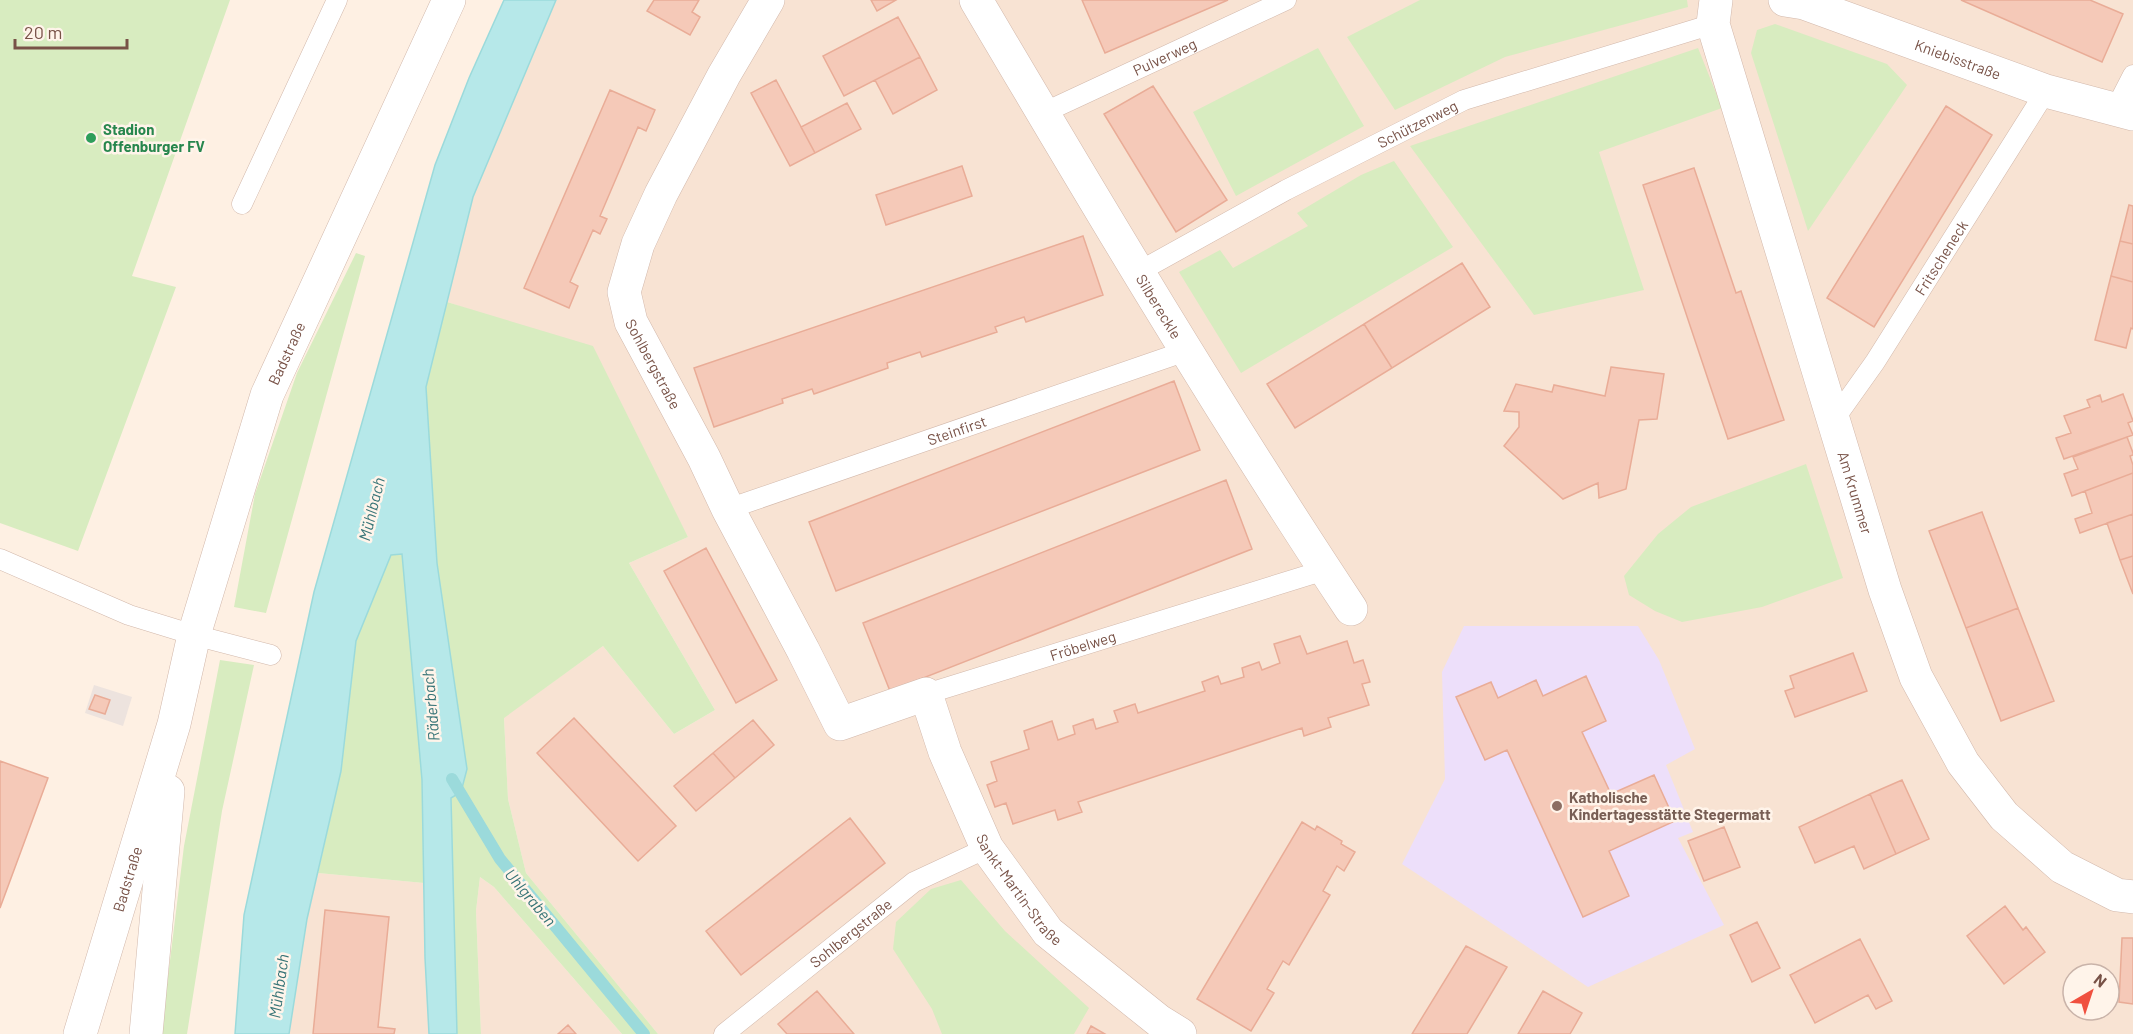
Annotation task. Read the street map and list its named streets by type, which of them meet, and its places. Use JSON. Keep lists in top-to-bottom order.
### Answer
{
  "streets": {
    "street": [
      "Kniebisstraße",
      "Silbereckle",
      "Badstraße",
      "Sohlbergstraße",
      "Am Krummer",
      "Fröbelweg",
      "Sankt-Martin-Straße"
    ],
    "lane": [
      "Pulverweg",
      "Schützenweg",
      "Fritscheneck",
      "Steinfirst"
    ]
  },
  "crossings": [
    ["Pulverweg", "Silbereckle"],
    ["Kniebisstraße", "Fritscheneck"],
    ["Schützenweg", "Silbereckle"],
    ["Schützenweg", "Am Krummer"],
    ["Fritscheneck", "Am Krummer"],
    ["Silbereckle", "Steinfirst"],
    ["Silbereckle", "Fröbelweg"],
    ["Sohlbergstraße", "Steinfirst"],
    ["Sohlbergstraße", "Fröbelweg"],
    ["Sohlbergstraße", "Sankt-Martin-Straße"],
    ["Fröbelweg", "Sankt-Martin-Straße"]
  ],
  "water": ["Mühlbach", "Räderbach", "Uhlgraben"],
  "places": ["Stadion Offenburger FV", "Katholische Kindertagesstätte Stegermatt"],
  "scale_bar": "20 m",
  "north": "top right"
}
